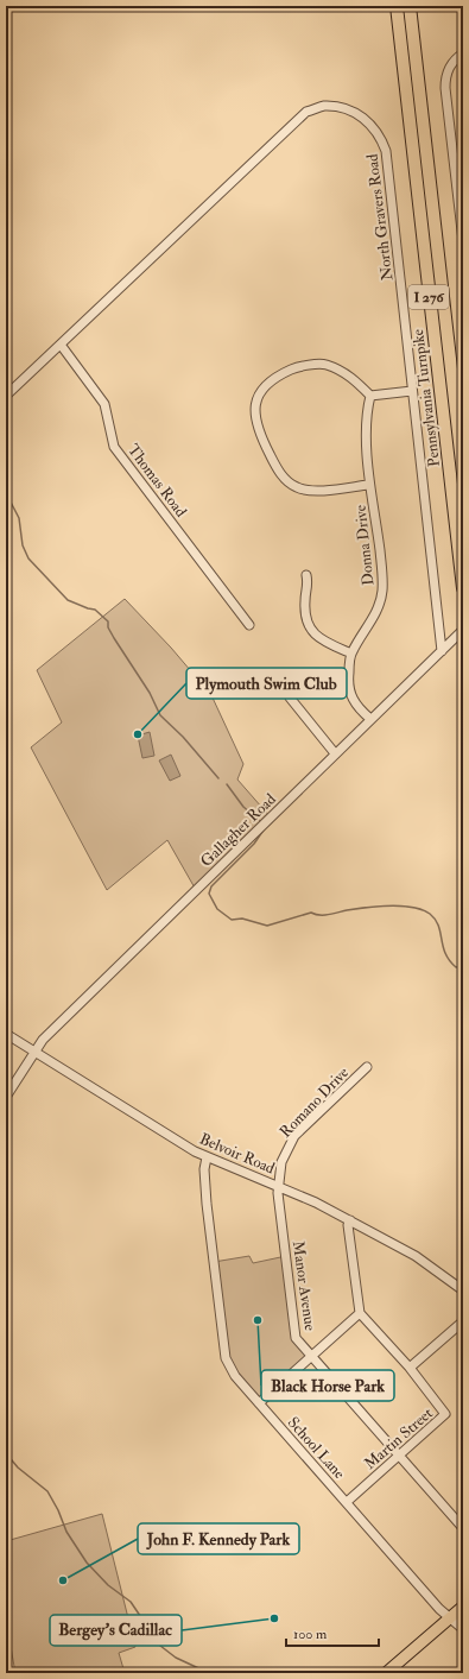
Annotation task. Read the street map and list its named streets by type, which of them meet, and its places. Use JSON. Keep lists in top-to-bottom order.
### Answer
{
  "streets": {
    "highway": ["I 276", "Pennsylvania Turnpike"],
    "street": [
      "North Gravers Road",
      "Thomas Road",
      "Donna Drive",
      "Gallagher Road",
      "Romano Drive",
      "Belvoir Road",
      "Manor Avenue",
      "Martin Street",
      "School Lane"
    ]
  },
  "crossings": [
    ["North Gravers Road", "Thomas Road"],
    ["North Gravers Road", "Gallagher Road"],
    ["Donna Drive", "Gallagher Road"],
    ["Gallagher Road", "Belvoir Road"],
    ["Romano Drive", "Belvoir Road"],
    ["Romano Drive", "Manor Avenue"],
    ["Belvoir Road", "Manor Avenue"],
    ["Belvoir Road", "School Lane"],
    ["Manor Avenue", "Martin Street"],
    ["Martin Street", "School Lane"]
  ],
  "places": [
    "Plymouth Swim Club",
    "Black Horse Park",
    "John F. Kennedy Park",
    "Bergey's Cadillac"
  ],
  "scale_bar": "100 m"
}
